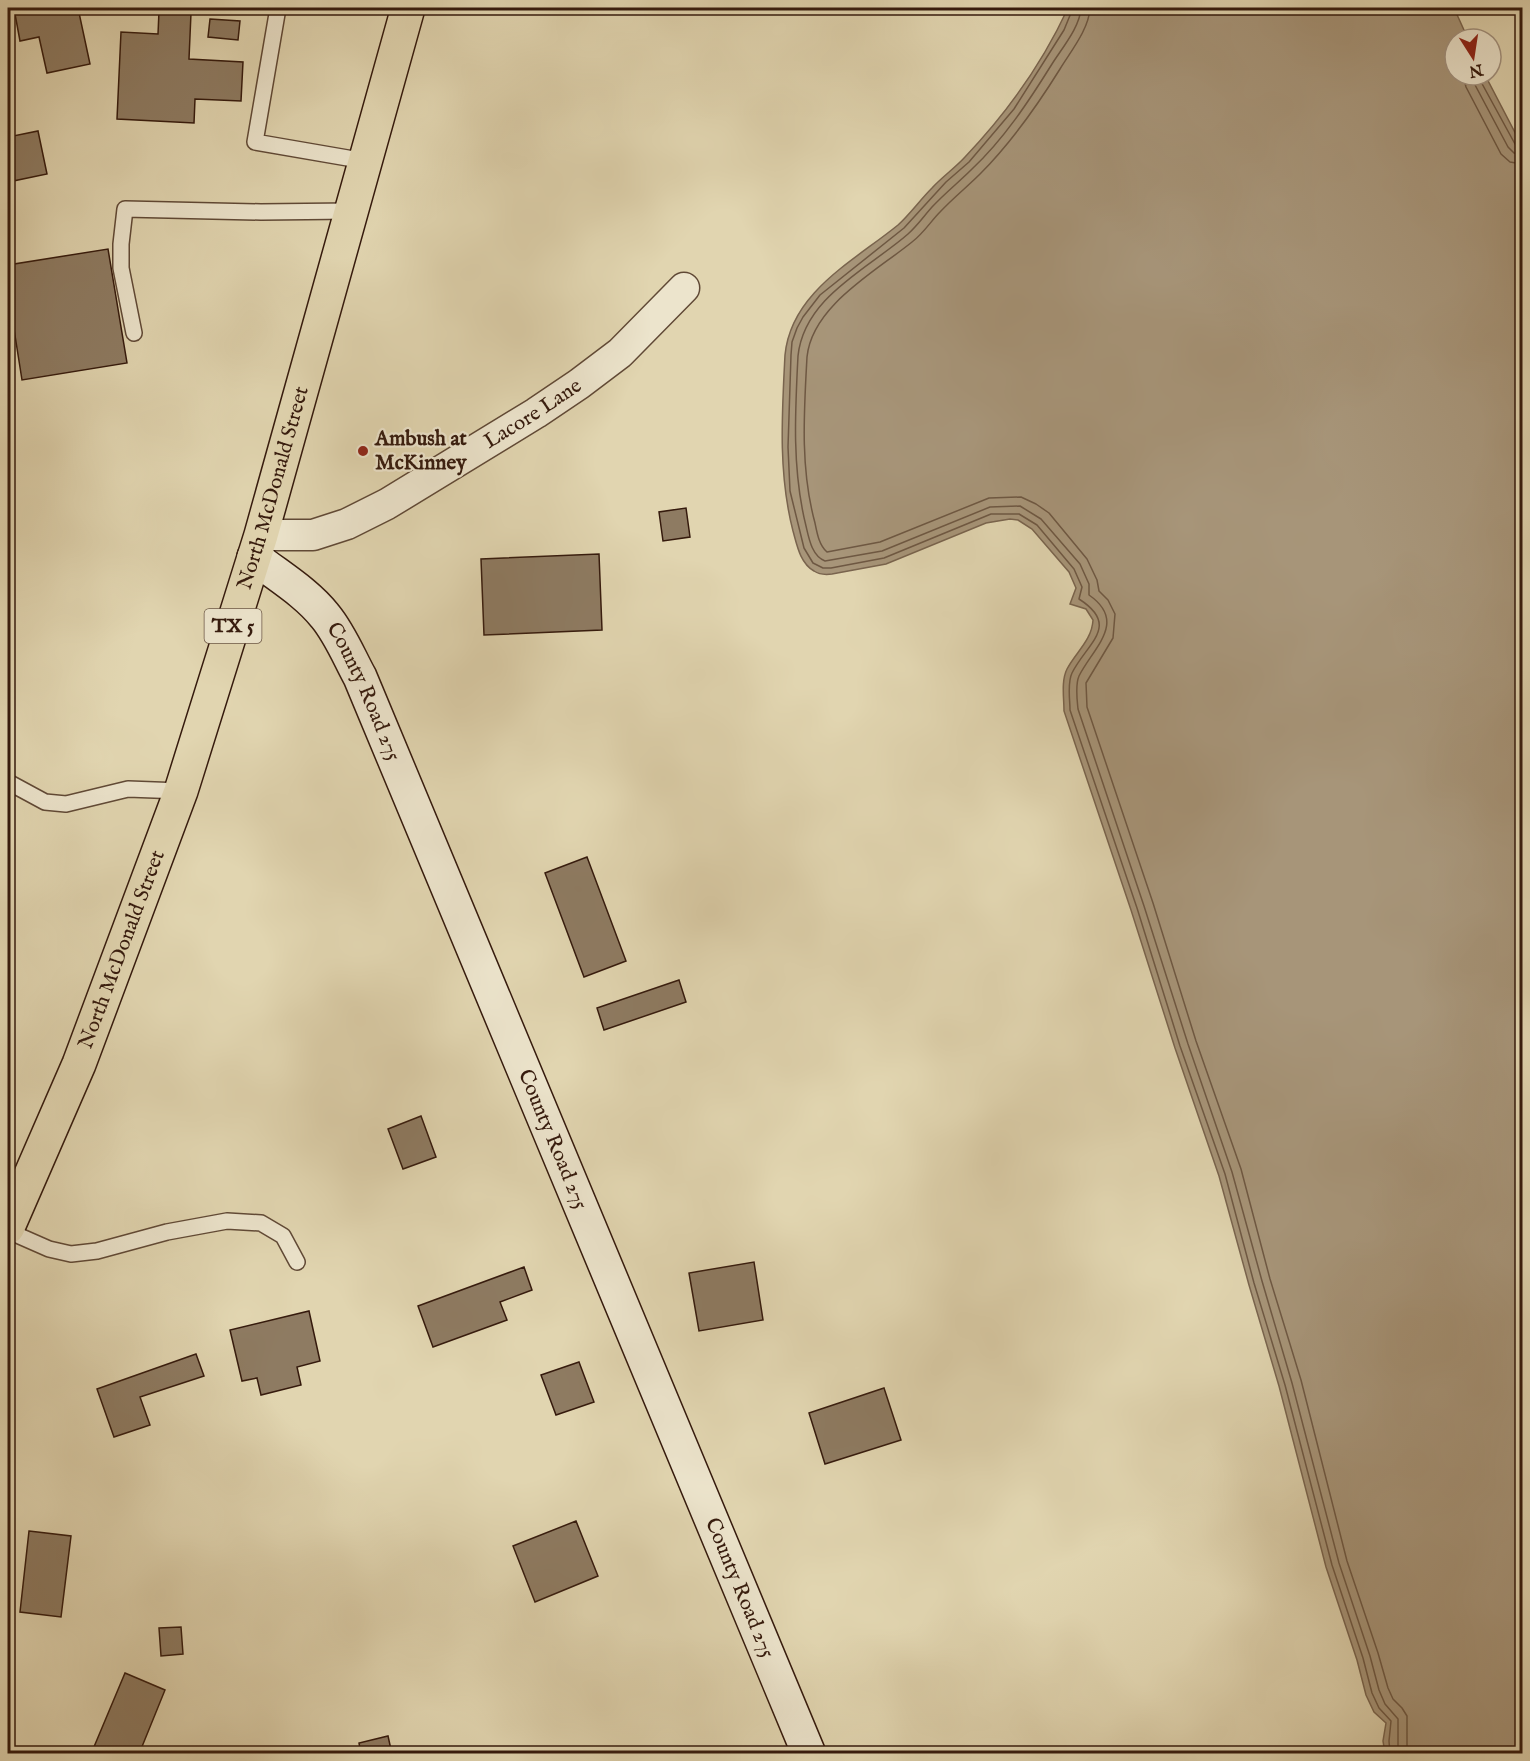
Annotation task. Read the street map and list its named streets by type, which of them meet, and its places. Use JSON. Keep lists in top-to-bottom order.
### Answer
{
  "streets": {
    "main road": ["North McDonald Street", "TX 5"],
    "street": ["Lacore Lane", "County Road 275"]
  },
  "crossings": [
    ["Lacore Lane", "North McDonald Street"],
    ["Lacore Lane", "County Road 275"],
    ["North McDonald Street", "County Road 275"]
  ],
  "places": ["Ambush at McKinney"],
  "north": "bottom"
}
